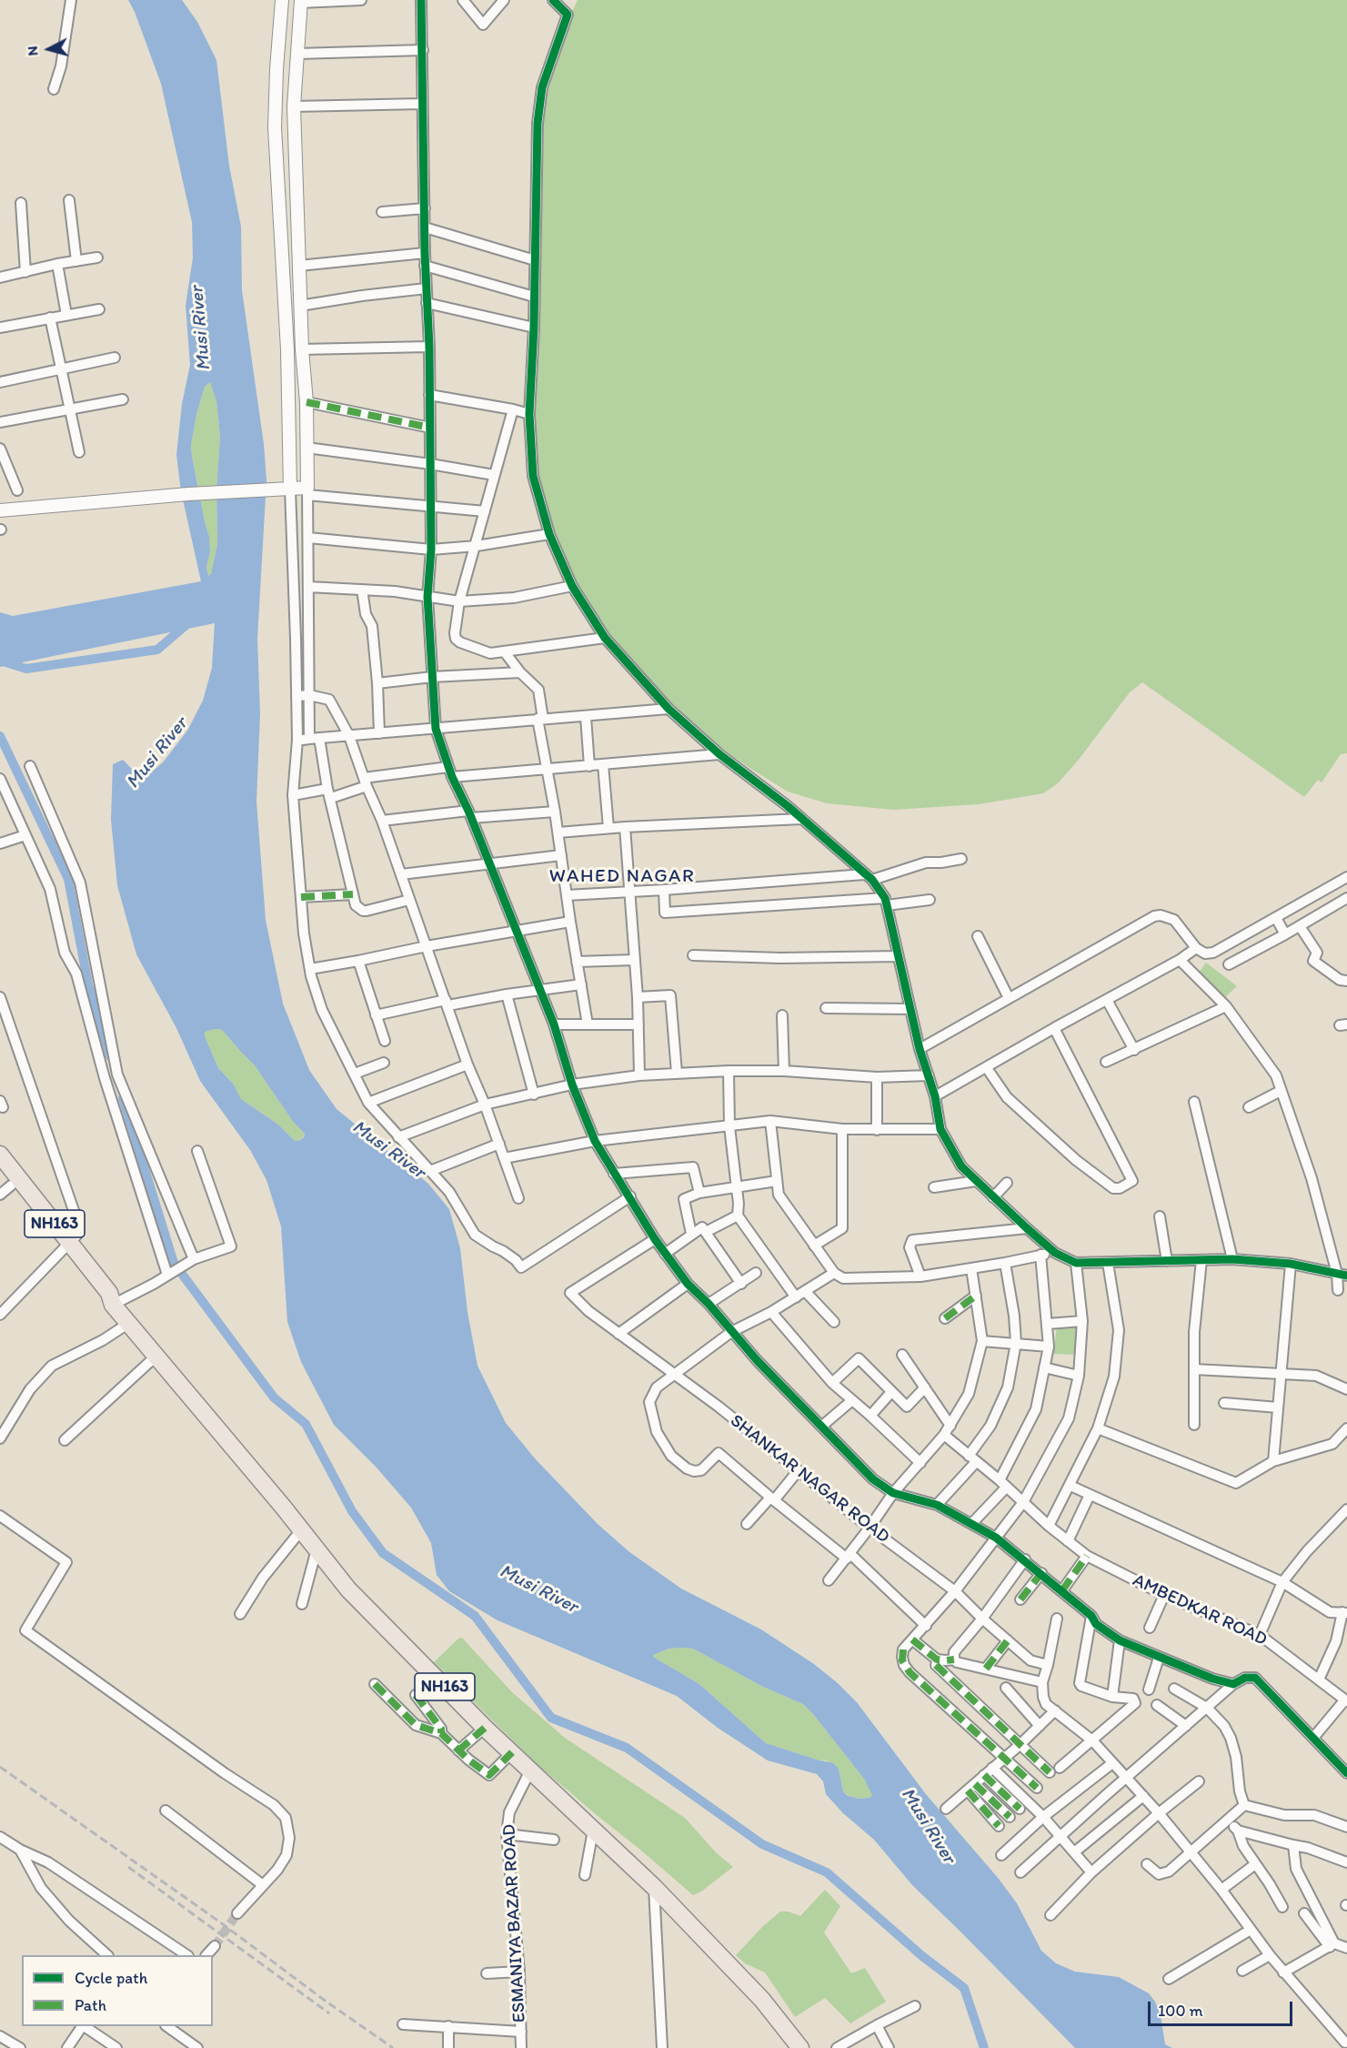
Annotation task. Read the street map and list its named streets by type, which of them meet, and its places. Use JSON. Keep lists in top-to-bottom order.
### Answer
{
  "streets": {
    "highway": ["NH163"],
    "street": ["SHANKAR NAGAR ROAD", "AMBEDKAR ROAD", "ESMANIYA BAZAR ROAD"]
  },
  "crossings": [
    ["NH163", "ESMANIYA BAZAR ROAD"]
  ],
  "districts": ["WAHED NAGAR"],
  "water": ["Musi River"],
  "legend": ["Cycle path", "Path"],
  "scale_bar": "100 m",
  "north": "left"
}
